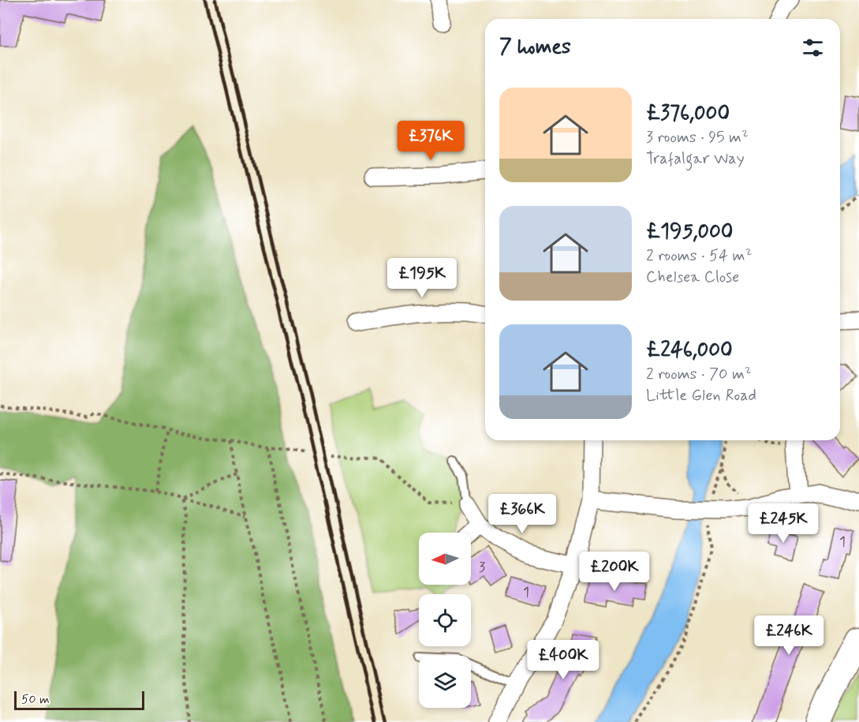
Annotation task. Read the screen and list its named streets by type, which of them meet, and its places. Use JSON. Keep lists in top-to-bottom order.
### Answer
{
  "house_numbers": ["1", "3", "1"],
  "scale_bar": "50 m",
  "north": "left",
  "page": {
    "heading": "7 homes",
    "list": [
      {
        "name": "£376,000",
        "note": "3 rooms · 95 m² · Trafalgar Way"
      },
      {
        "name": "£195,000",
        "note": "2 rooms · 54 m² · Chelsea Close"
      },
      {
        "name": "£246,000",
        "note": "2 rooms · 70 m² · Little Glen Road"
      }
    ],
    "price": [
      "£376K",
      "£195K",
      "£366K",
      "£245K",
      "£200K",
      "£246K",
      "£400K"
    ],
    "scale": "50 m"
  }
}
